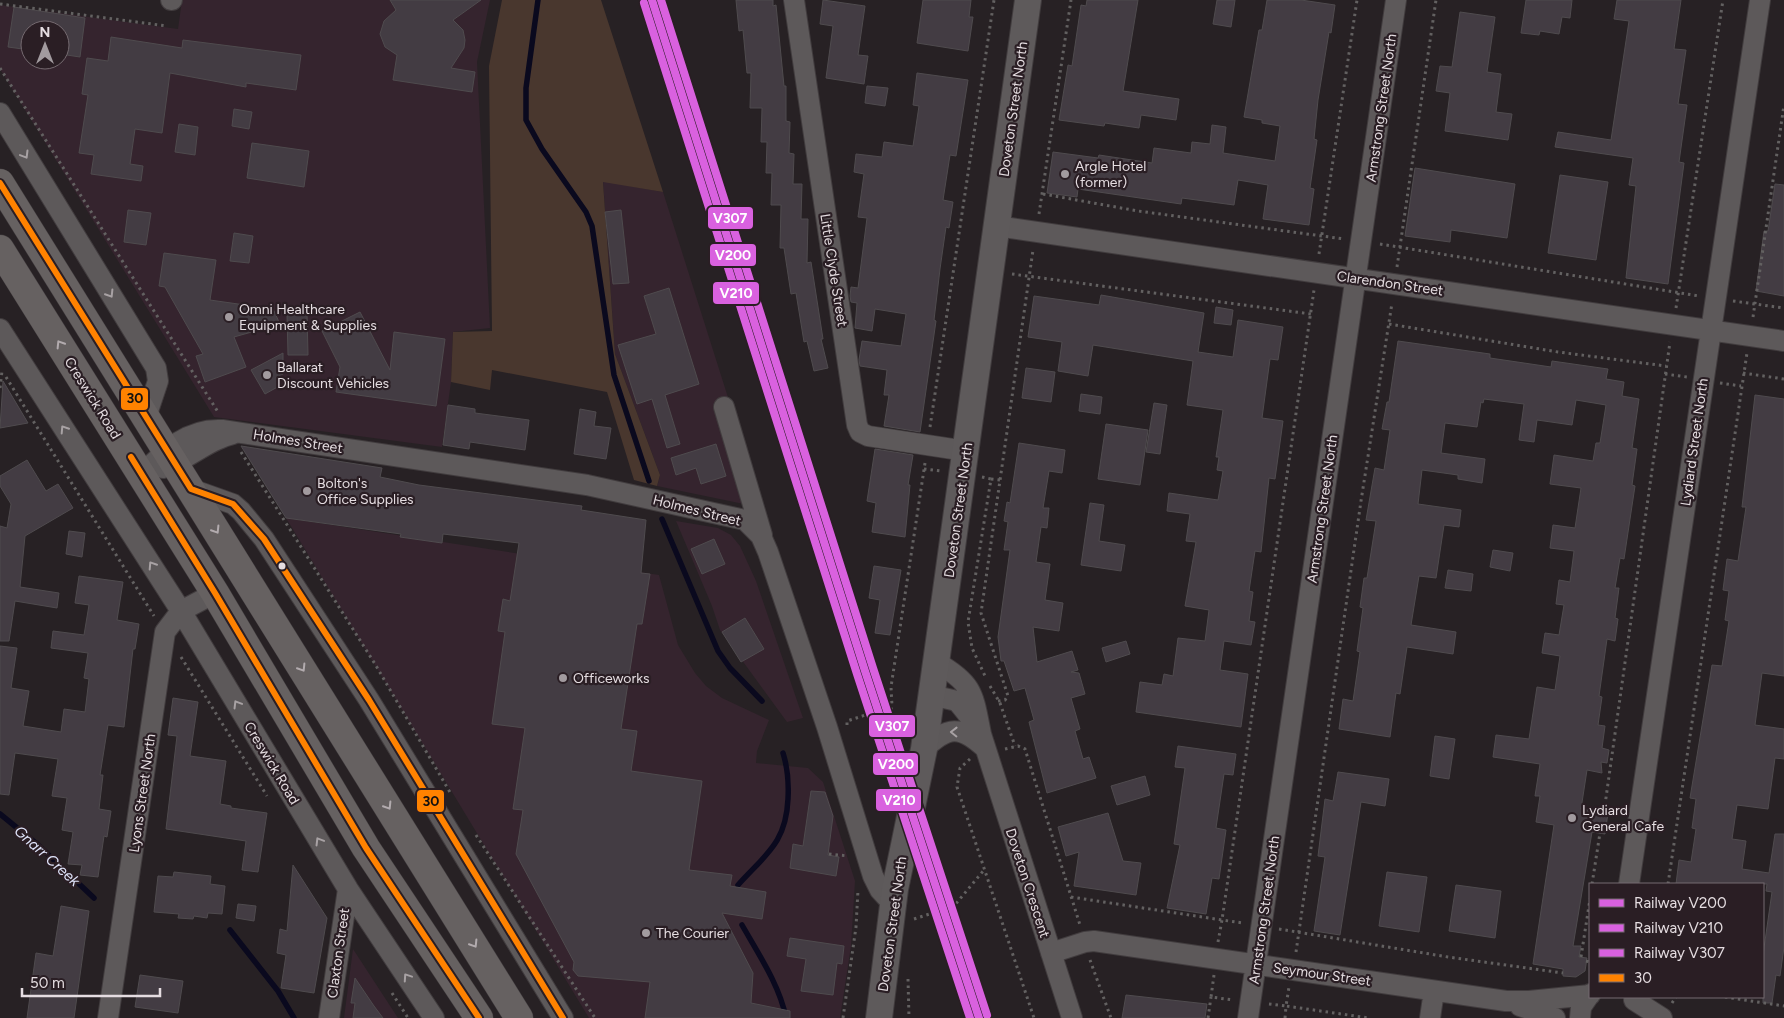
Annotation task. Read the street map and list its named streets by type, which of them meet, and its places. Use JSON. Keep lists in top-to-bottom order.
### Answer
{
  "streets": {
    "highway": ["Creswick Road"],
    "main road": ["Doveton Street North"],
    "street": [
      "Armstrong Street North",
      "Little Clyde Street",
      "Clarendon Street",
      "Holmes Street",
      "Lydiard Street North",
      "Lyons Street North",
      "Doveton Crescent",
      "Claxton Street",
      "Seymour Street"
    ]
  },
  "crossings": [
    ["Armstrong Street North", "Clarendon Street"],
    ["Armstrong Street North", "Seymour Street"],
    ["Doveton Street North", "Little Clyde Street"],
    ["Doveton Street North", "Clarendon Street"],
    ["Doveton Street North", "Holmes Street"],
    ["Doveton Street North", "Doveton Crescent"],
    ["Clarendon Street", "Lydiard Street North"],
    ["Creswick Road", "Holmes Street"],
    ["Creswick Road", "Lyons Street North"],
    ["Creswick Road", "Claxton Street"],
    ["Doveton Crescent", "Seymour Street"]
  ],
  "water": ["Gnarr Creek"],
  "places": [
    "Argle Hotel (former)",
    "Omni Healthcare Equipment & Supplies",
    "Ballarat Discount Vehicles",
    "Bolton's Office Supplies",
    "Officeworks",
    "Lydiard General Cafe",
    "The Courier"
  ],
  "lines": [
    "rail line V200",
    "rail line V307",
    "rail line V210",
    "transit line 30"
  ],
  "legend": [
    "Railway V200",
    "Railway V210",
    "Railway V307",
    "30"
  ],
  "scale_bar": "50 m",
  "north": "top"
}
